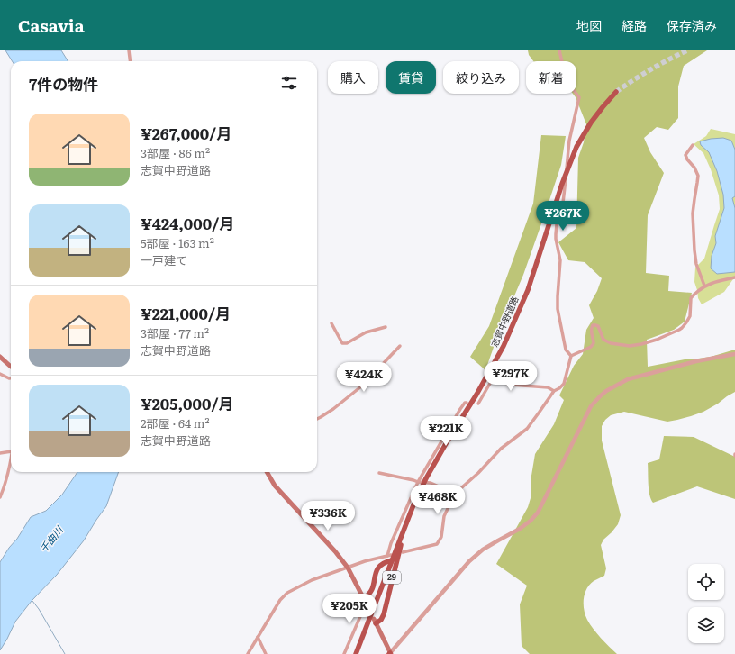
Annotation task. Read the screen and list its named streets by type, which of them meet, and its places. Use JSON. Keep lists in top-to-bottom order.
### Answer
{
  "streets": {
    "main road": ["志賀中野道路", "29"]
  },
  "crossings": [
    ["志賀中野道路", "29"]
  ],
  "water": ["千曲川"],
  "page": {
    "header": "Casavia",
    "nav": ["地図", "経路", "保存済み"],
    "chip": [
      "購入",
      "賃貸",
      "絞り込み",
      "新着"
    ],
    "heading": "7件の物件",
    "list": [
      {
        "name": "¥267,000/月",
        "note": "3部屋 · 86 m² · 志賀中野道路"
      },
      {
        "name": "¥424,000/月",
        "note": "5部屋 · 163 m² · 一戸建て"
      },
      {
        "name": "¥221,000/月",
        "note": "3部屋 · 77 m² · 志賀中野道路"
      },
      {
        "name": "¥205,000/月",
        "note": "2部屋 · 64 m² · 志賀中野道路"
      }
    ],
    "price": [
      "¥267K",
      "¥297K",
      "¥424K",
      "¥221K",
      "¥468K",
      "¥336K",
      "¥205K"
    ]
  }
}
